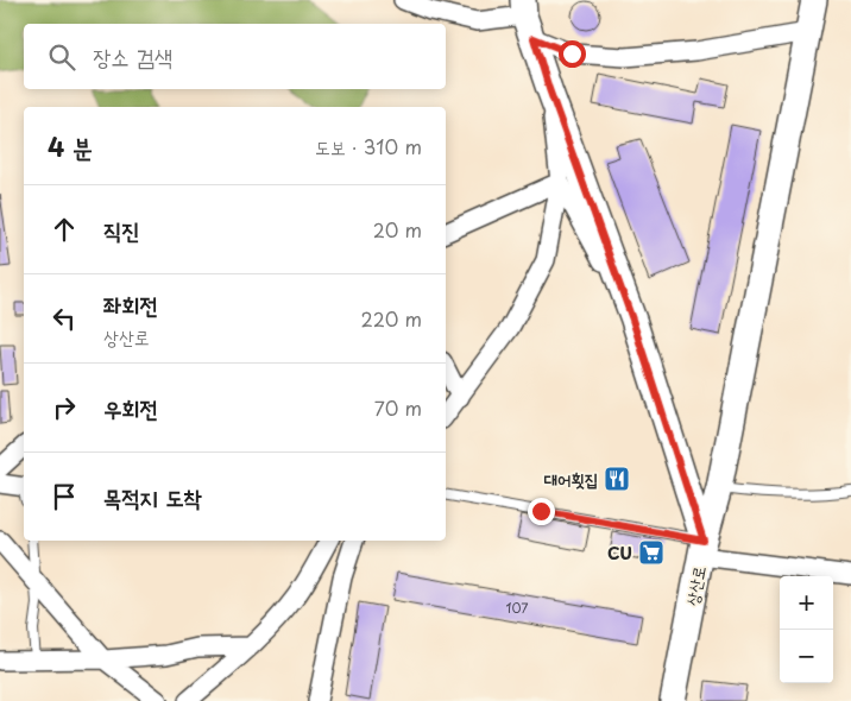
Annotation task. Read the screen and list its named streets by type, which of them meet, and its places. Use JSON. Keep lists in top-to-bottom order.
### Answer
{
  "streets": {
    "street": ["상산로"]
  },
  "places": {
    "restaurant": ["대어횟집"],
    "supermarket": ["CU"]
  },
  "house_numbers": ["107"],
  "page": {
    "search": "장소 검색",
    "heading": ["4 분", "도보 · 310 m"],
    "list": [
      ["직진", "20 m"],
      ["좌회전", "상산로", "220 m"],
      ["우회전", "70 m"],
      "목적지 도착"
    ],
    "map_buttons": ["+", "−"]
  }
}
